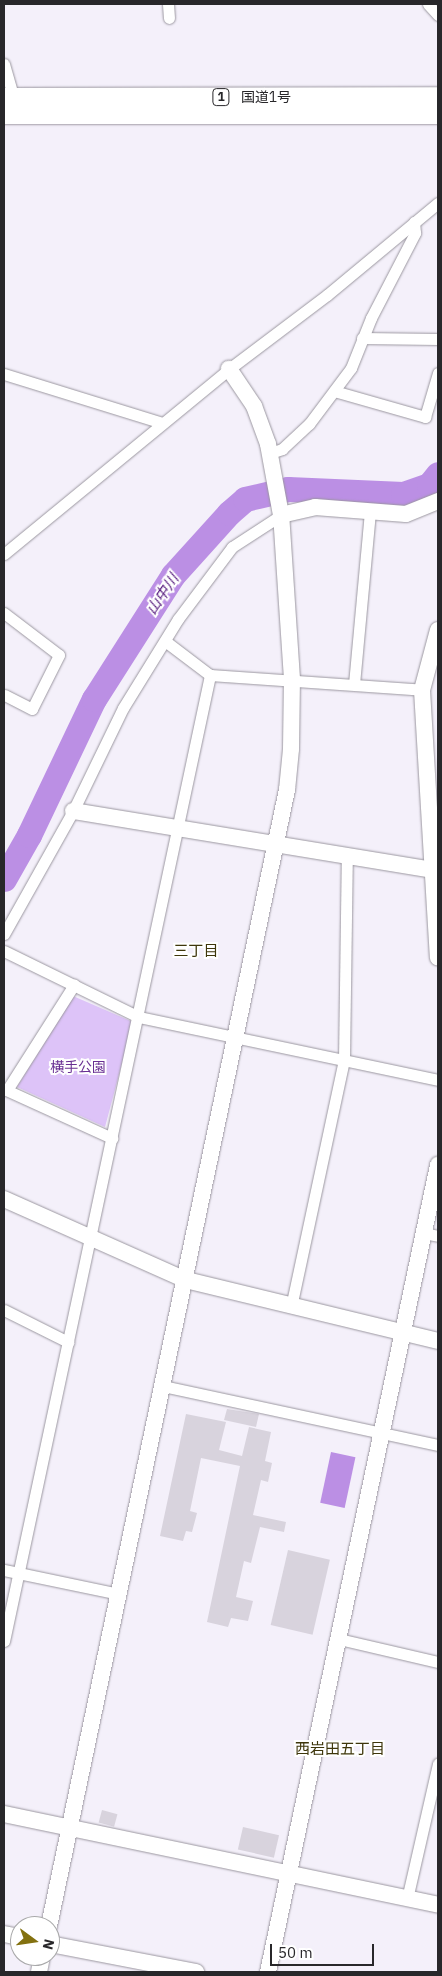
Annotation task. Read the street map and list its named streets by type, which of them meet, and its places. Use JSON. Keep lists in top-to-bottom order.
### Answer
{
  "streets": {
    "highway": ["1", "国道1号"]
  },
  "districts": ["三丁目", "西岩田五丁目"],
  "water": ["山中川"],
  "parks": ["横手公園"],
  "scale_bar": "50 m",
  "north": "right"
}
